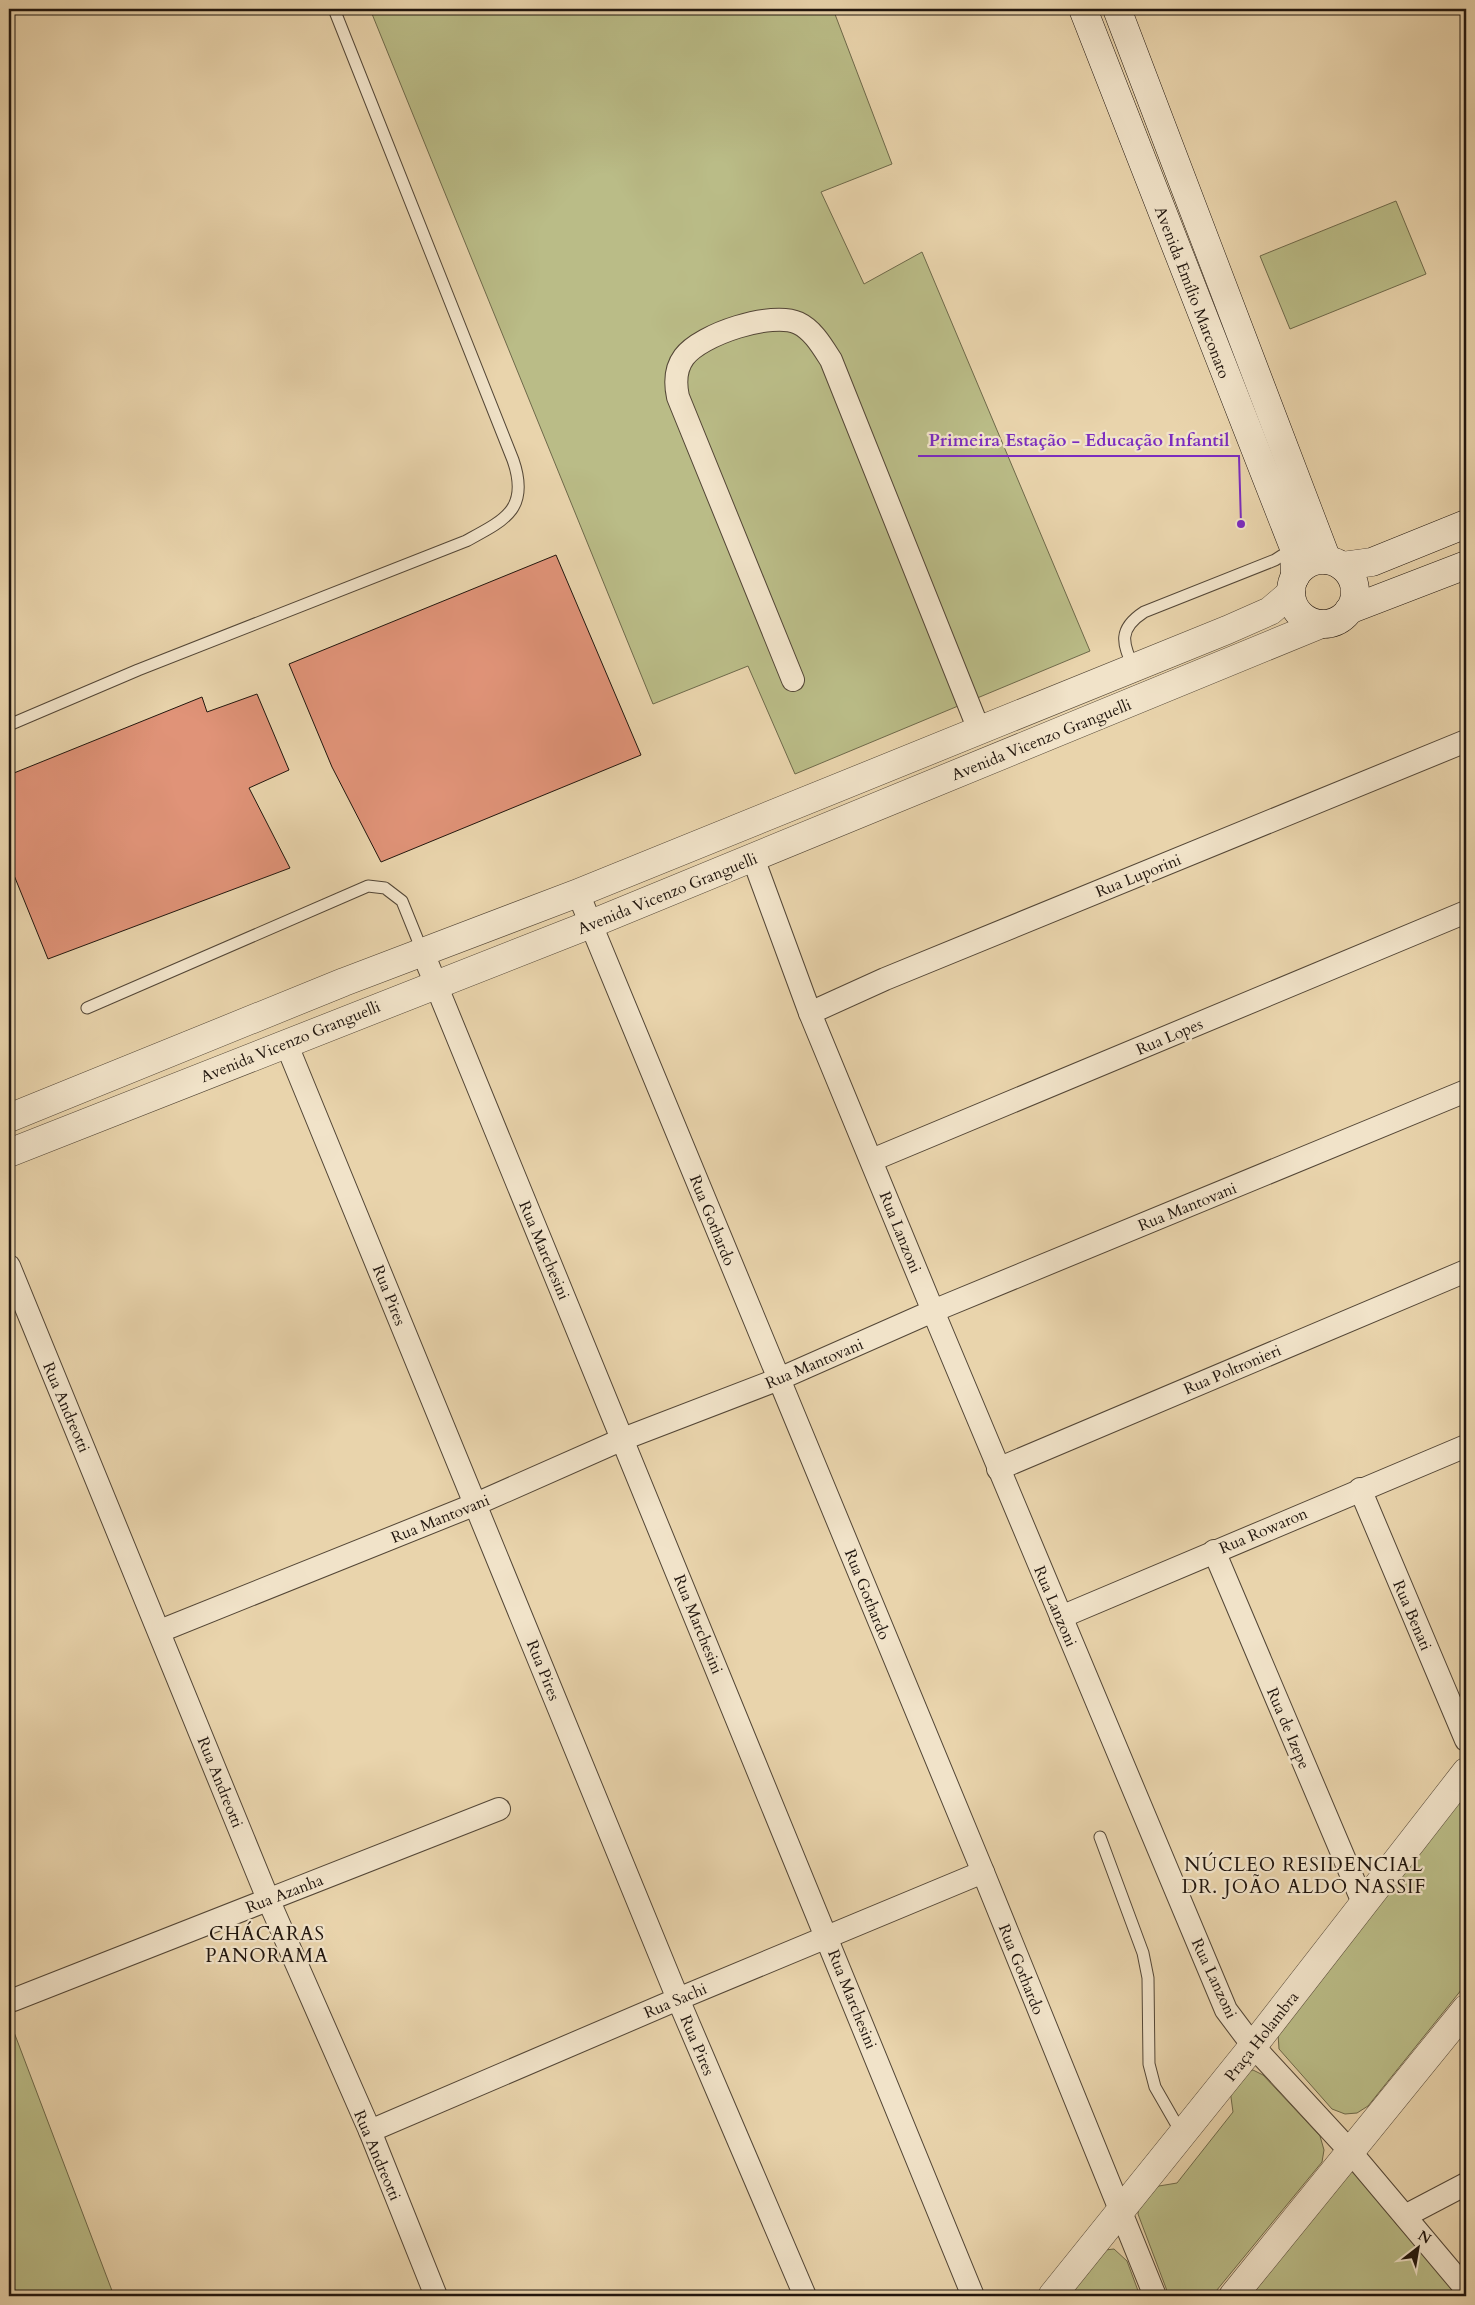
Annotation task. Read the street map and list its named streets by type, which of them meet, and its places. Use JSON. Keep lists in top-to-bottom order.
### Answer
{
  "streets": {
    "street": [
      "Avenida Emílio Marconato",
      "Avenida Vicenzo Granguelli",
      "Rua Luporini",
      "Rua Lopes",
      "Rua Mantovani",
      "Rua Gothardo",
      "Rua Lanzoni",
      "Rua Marchesini",
      "Rua Pires",
      "Rua Poltronieri",
      "Rua Andreotti",
      "Rua Rowaron",
      "Rua Benati",
      "Rua de Izepe",
      "Rua Azanha",
      "Rua Sachi",
      "Praça Holambra"
    ]
  },
  "crossings": [
    ["Avenida Emílio Marconato", "Avenida Vicenzo Granguelli"],
    ["Avenida Vicenzo Granguelli", "Rua Gothardo"],
    ["Avenida Vicenzo Granguelli", "Rua Lanzoni"],
    ["Avenida Vicenzo Granguelli", "Rua Marchesini"],
    ["Avenida Vicenzo Granguelli", "Rua Pires"],
    ["Rua Luporini", "Rua Lanzoni"],
    ["Rua Lopes", "Rua Lanzoni"],
    ["Rua Mantovani", "Rua Gothardo"],
    ["Rua Mantovani", "Rua Lanzoni"],
    ["Rua Mantovani", "Rua Marchesini"],
    ["Rua Mantovani", "Rua Pires"],
    ["Rua Mantovani", "Rua Andreotti"],
    ["Rua Gothardo", "Rua Sachi"],
    ["Rua Gothardo", "Praça Holambra"],
    ["Rua Lanzoni", "Rua Poltronieri"],
    ["Rua Lanzoni", "Rua Rowaron"],
    ["Rua Lanzoni", "Praça Holambra"],
    ["Rua Marchesini", "Rua Sachi"],
    ["Rua Pires", "Rua Sachi"],
    ["Rua Andreotti", "Rua Azanha"],
    ["Rua Andreotti", "Rua Sachi"],
    ["Rua Rowaron", "Rua Benati"],
    ["Rua Rowaron", "Rua de Izepe"],
    ["Rua de Izepe", "Praça Holambra"]
  ],
  "districts": ["NÚCLEO RESIDENCIAL DR. JOÃO ALDO NASSIF", "CHÁCARAS PANORAMA"],
  "places": ["Primeira Estação - Educação Infantil"],
  "north": "top right"
}
